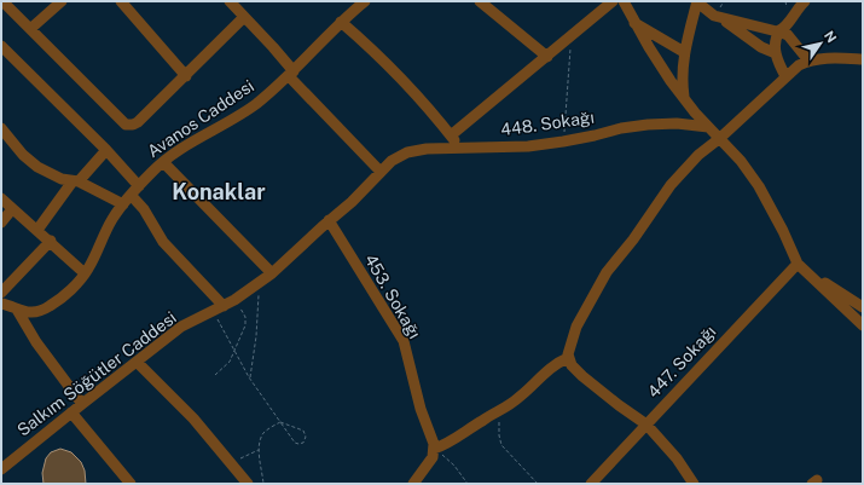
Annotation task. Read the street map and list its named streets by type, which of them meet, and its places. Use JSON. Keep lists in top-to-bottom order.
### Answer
{
  "streets": {
    "street": [
      "Avanos Caddesi",
      "448. Sokağı",
      "453. Sokağı",
      "447. Sokağı",
      "Salkım Söğütler Caddesi"
    ]
  },
  "crossings": [
    ["448. Sokağı", "Salkım Söğütler Caddesi"],
    ["453. Sokağı", "Salkım Söğütler Caddesi"]
  ],
  "districts": ["Konaklar"],
  "north": "top right"
}
